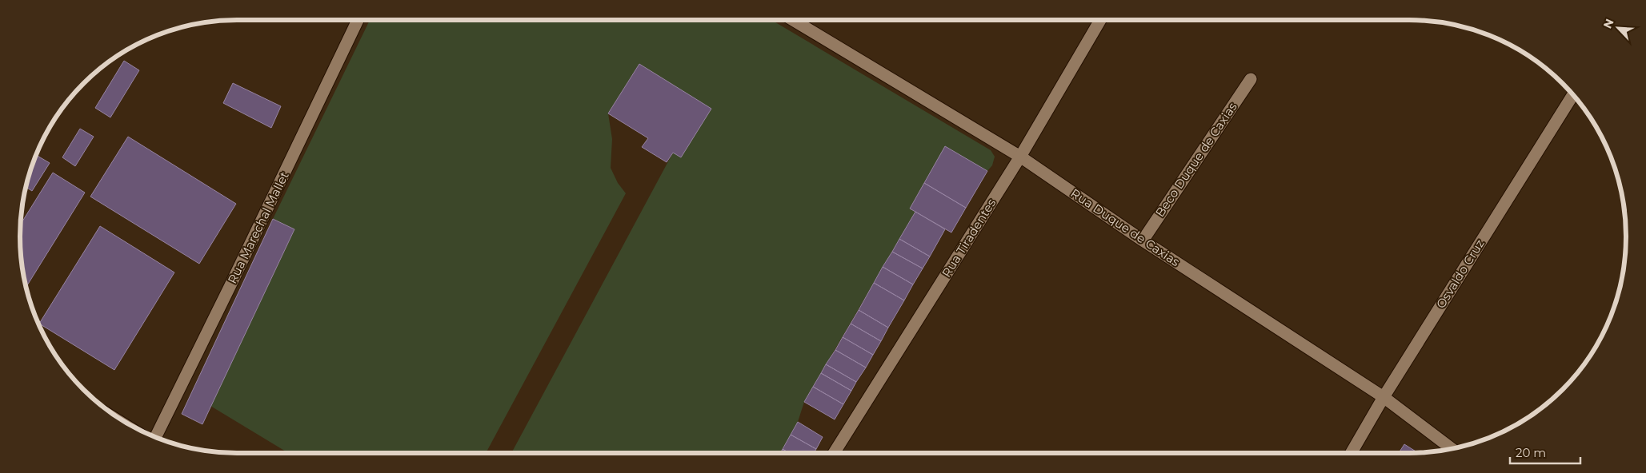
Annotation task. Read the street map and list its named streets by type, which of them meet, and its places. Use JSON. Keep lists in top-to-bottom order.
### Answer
{
  "streets": {
    "street": [
      "Beco Duque de Caxias",
      "Rua Marechal Mallet",
      "Rua Duque de Caxias",
      "Rua Tiradentes",
      "Osvaldo Cruz"
    ]
  },
  "crossings": [
    ["Beco Duque de Caxias", "Rua Duque de Caxias"],
    ["Rua Duque de Caxias", "Rua Tiradentes"],
    ["Rua Duque de Caxias", "Osvaldo Cruz"]
  ],
  "scale_bar": "20 m",
  "north": "top left"
}
